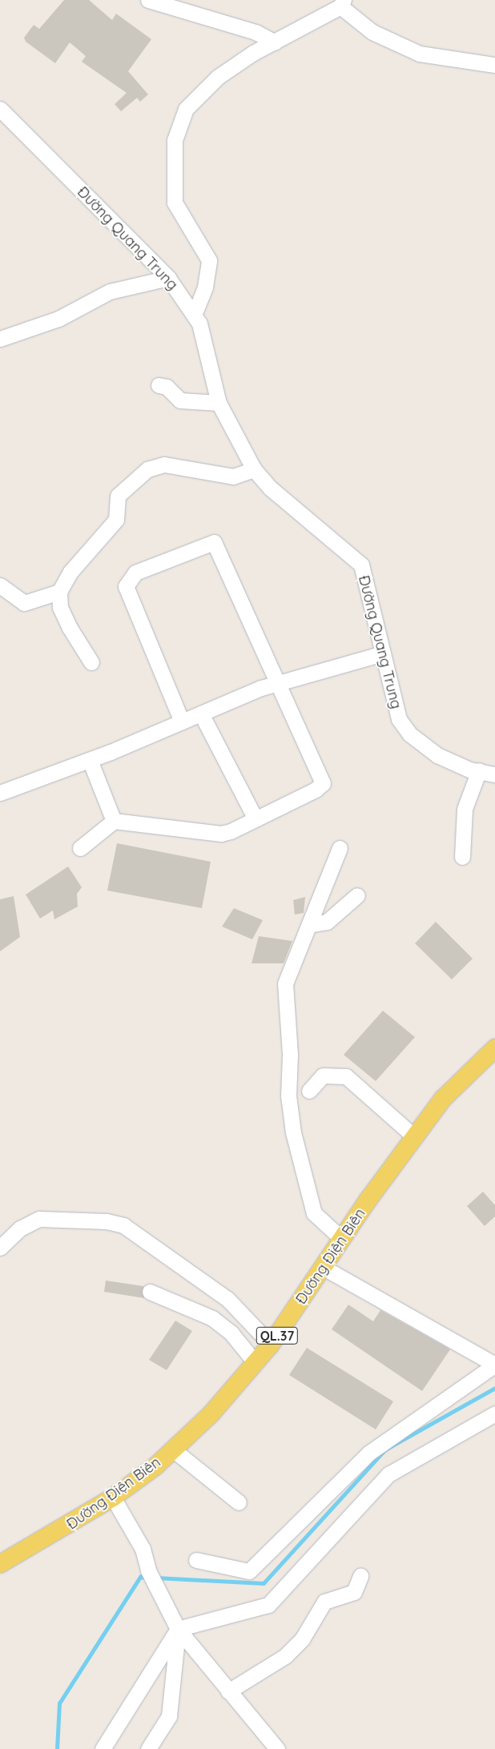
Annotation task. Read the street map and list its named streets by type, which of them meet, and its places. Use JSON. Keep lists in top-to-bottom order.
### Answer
{
  "streets": {
    "main road": ["Đường Điện Biên", "QL.37"],
    "street": ["Đường Quang Trung"]
  }
}
